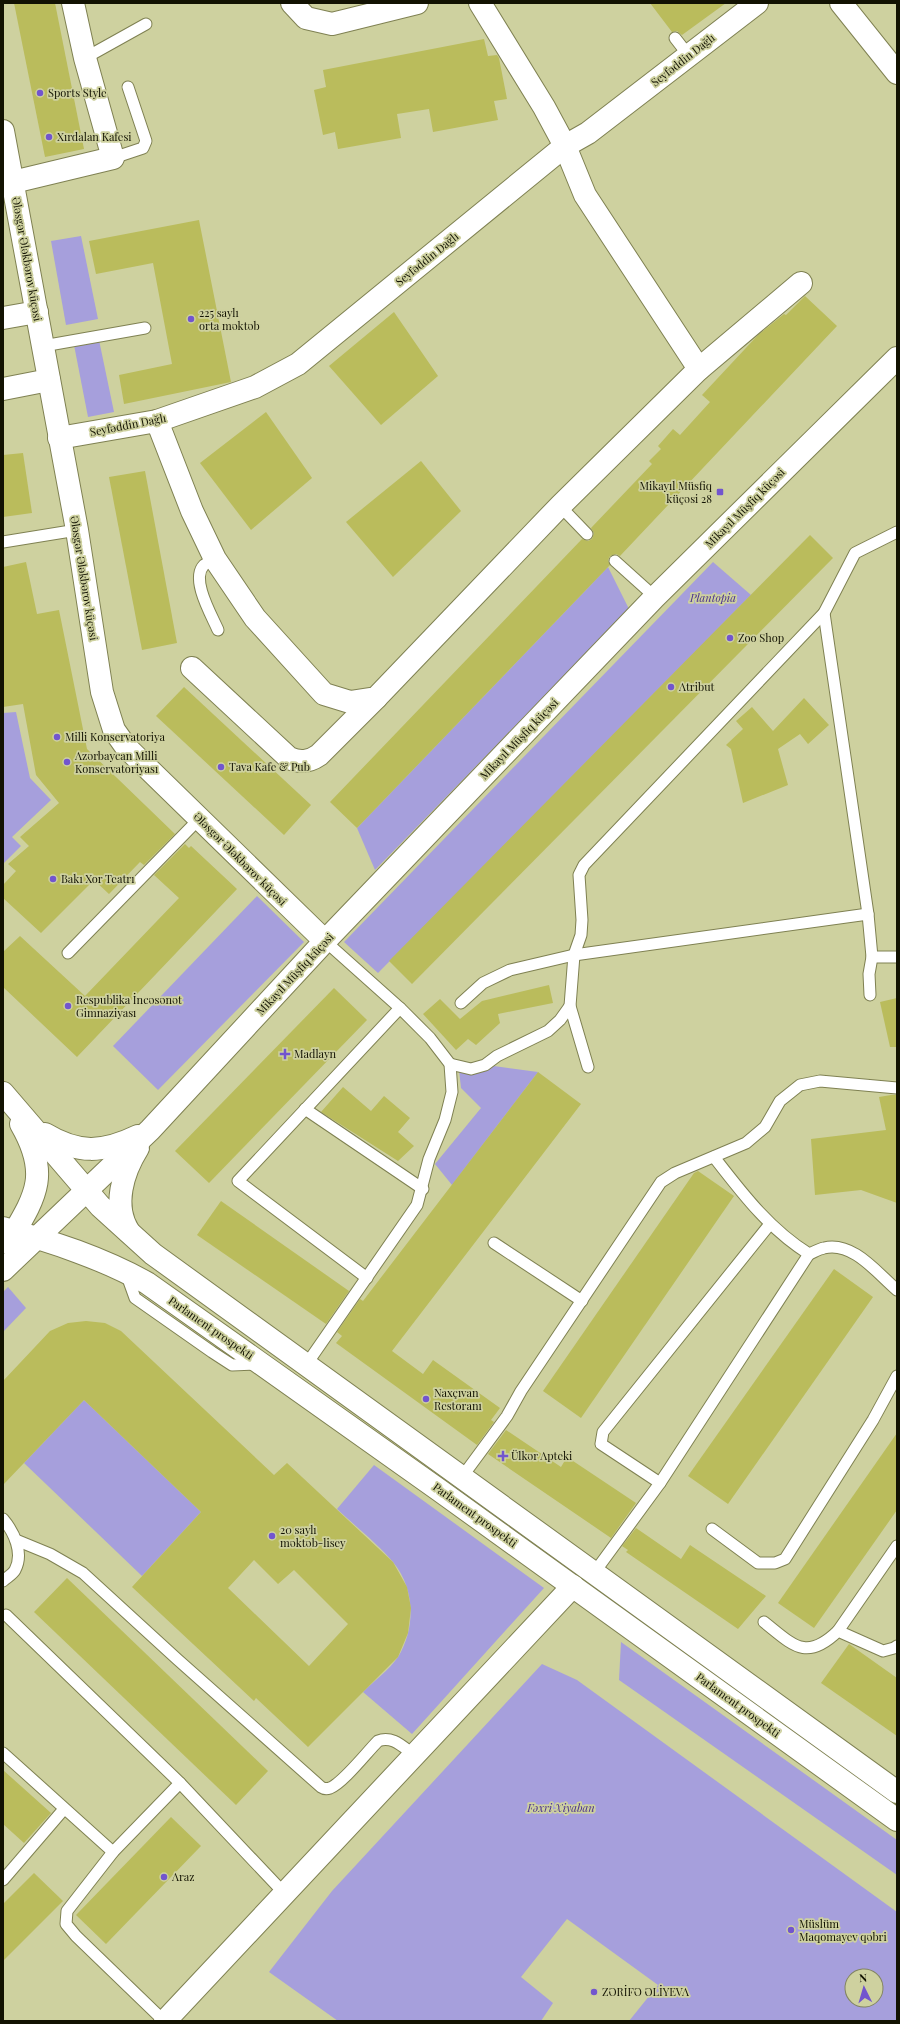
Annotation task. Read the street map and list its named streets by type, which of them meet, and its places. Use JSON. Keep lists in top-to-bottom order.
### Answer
{
  "streets": {
    "street": [
      "Seyfəddin Dağlı",
      "Ələsgər Ələkbərov küçəsi",
      "Mikayıl Müşfiq küçəsi",
      "Parlament prospekti"
    ]
  },
  "crossings": [
    ["Seyfəddin Dağlı", "Ələsgər Ələkbərov küçəsi"],
    ["Ələsgər Ələkbərov küçəsi", "Mikayıl Müşfiq küçəsi"]
  ],
  "parks": ["Plantopia", "Fəxri Xiyaban"],
  "places": {
    "other": [
      "Sports Style",
      "Xırdalan Kafesi",
      "225 saylı orta məktəb",
      "Zoo Shop",
      "Atribut",
      "Milli Konservatoriya",
      "Azərbaycan Milli Konservatoriyası",
      "Tava Kafe & Pub",
      "Bakı Xor Teatrı",
      "Respublika İncəsənət Gimnaziyası",
      "Naxçıvan Restoranı",
      "20 saylı məktəb-lisey",
      "Araz",
      "Müslüm Maqomayev qəbri",
      "ZƏRİFƏ ƏLİYEVA"
    ],
    "transit": ["Mikayıl Müsfiq küçəsi 28"],
    "health": ["Madlayn", "Ülkər Apteki"]
  },
  "north": "top"
}
